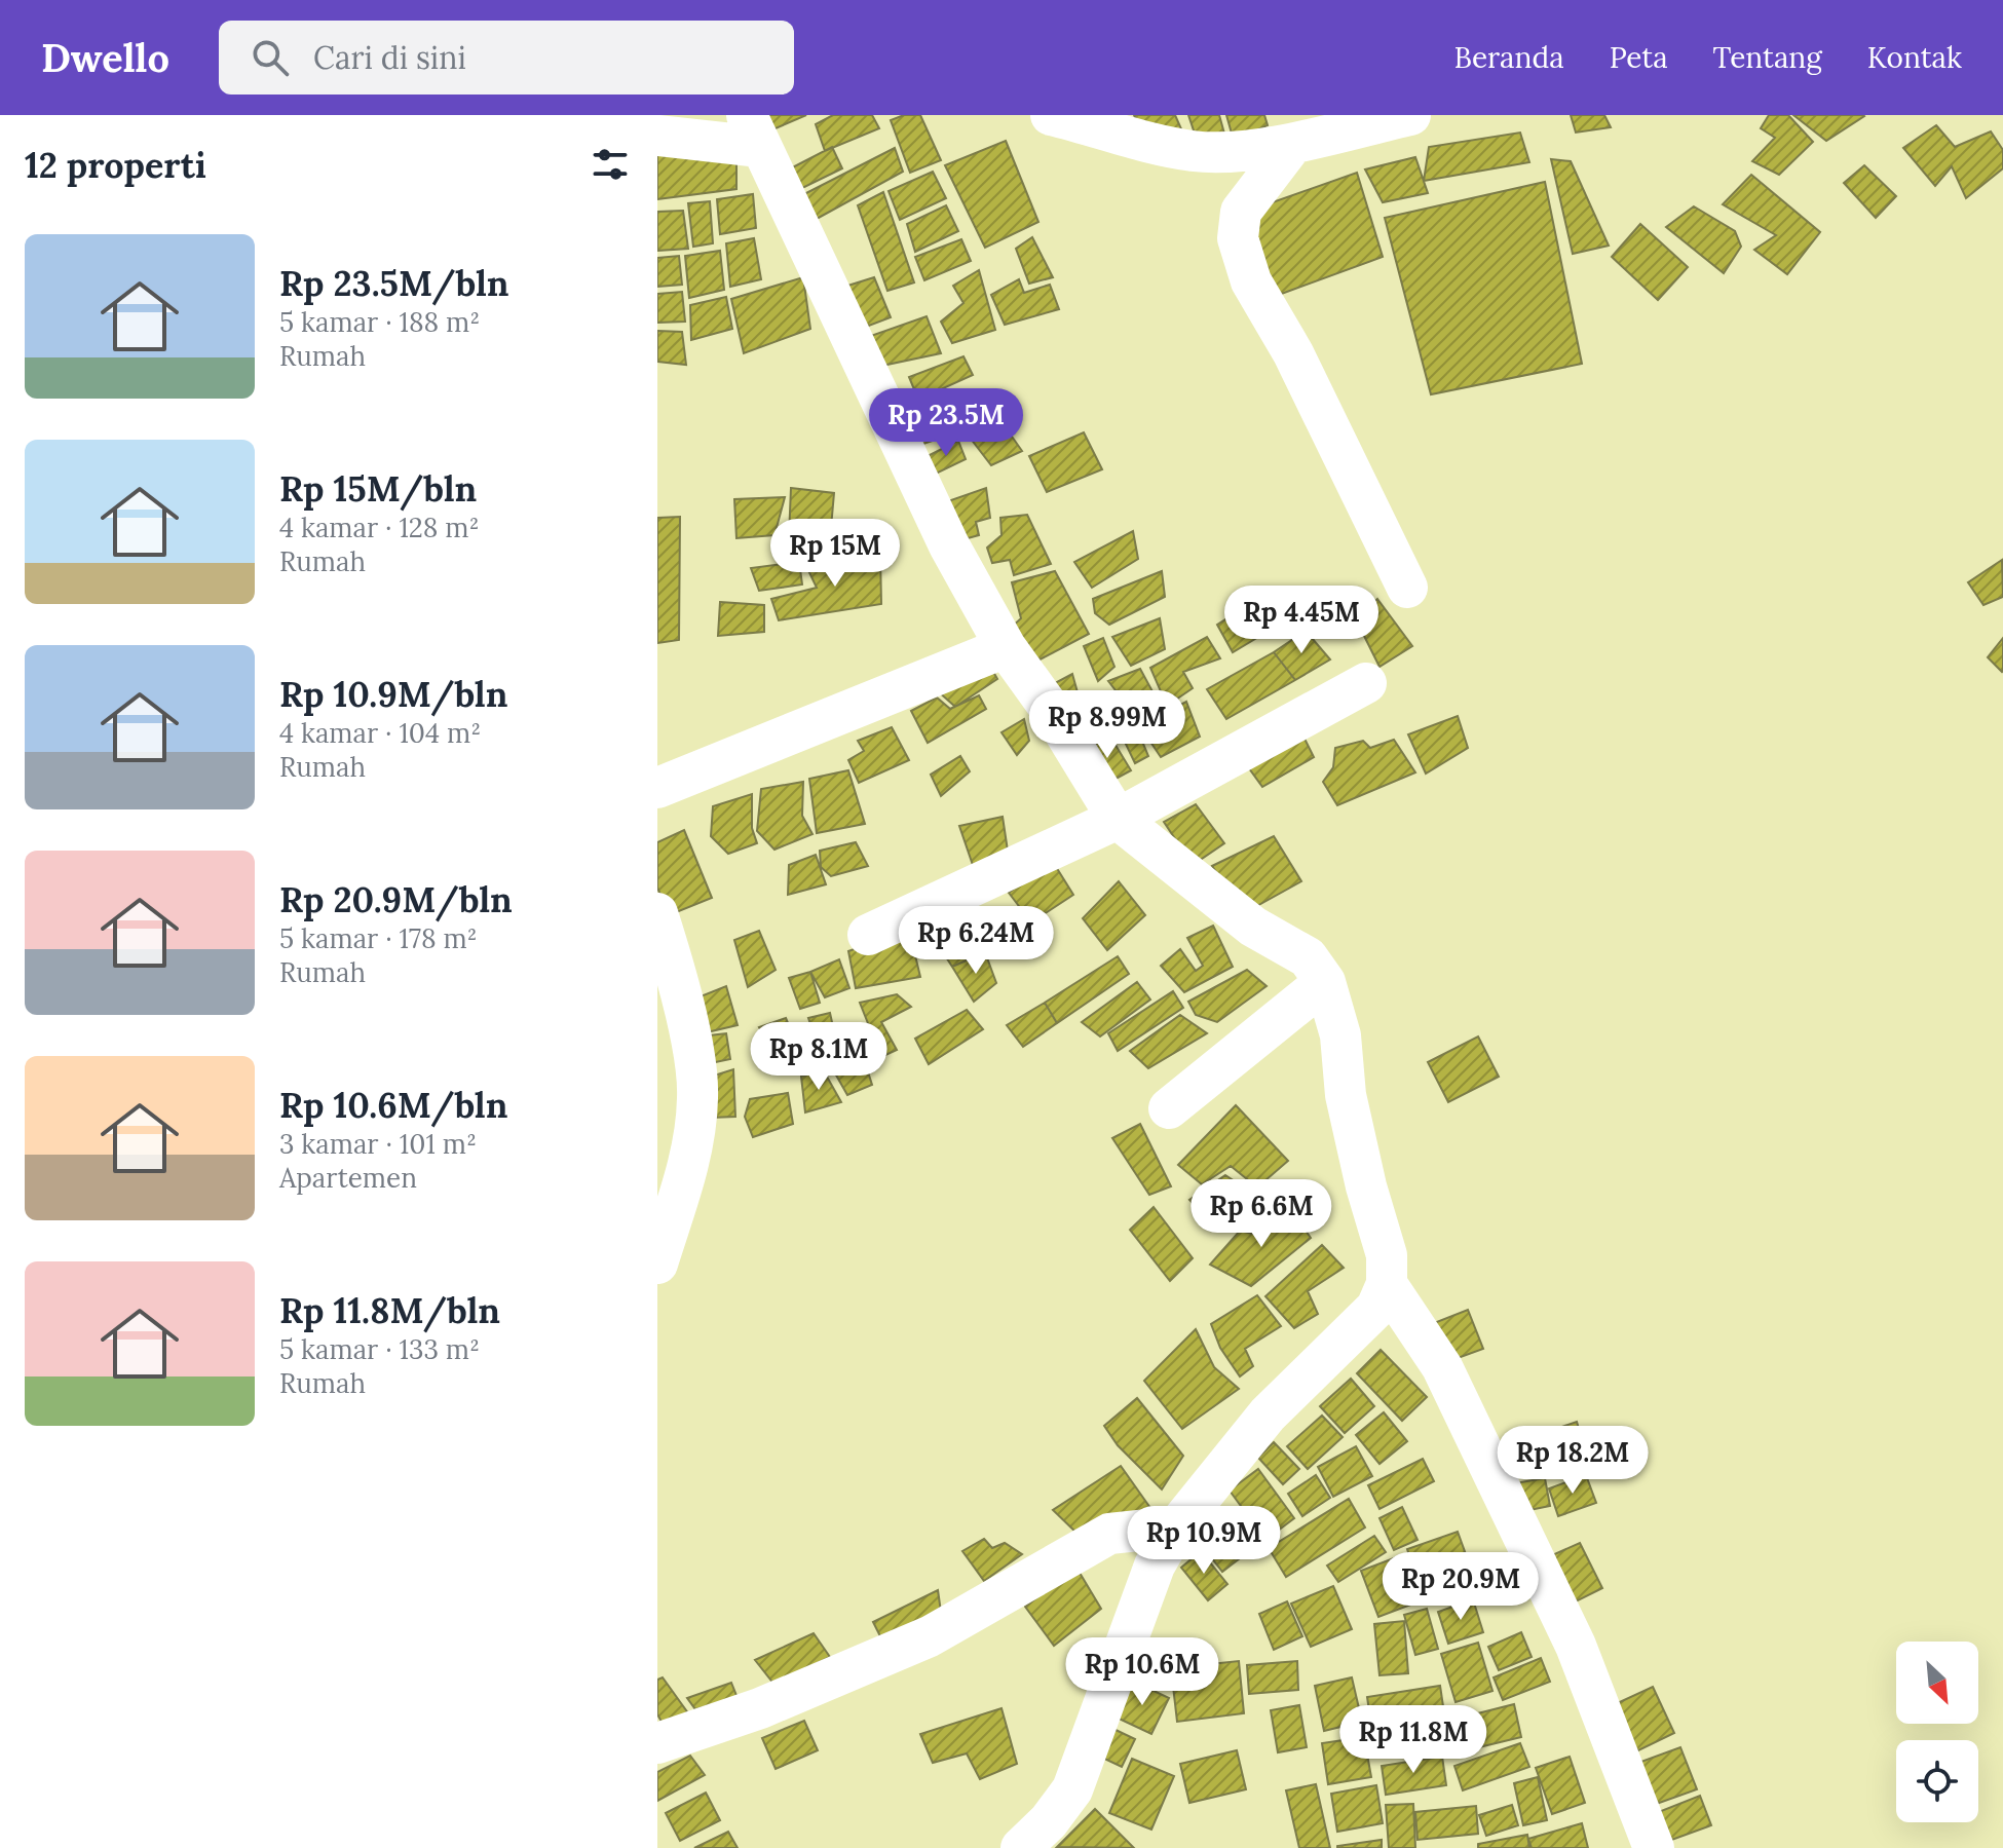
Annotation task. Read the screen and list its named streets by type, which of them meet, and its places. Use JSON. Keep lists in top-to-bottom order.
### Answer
{
  "north": "bottom right",
  "page": {
    "header": "Dwello",
    "search": "Cari di sini",
    "nav": [
      "Beranda",
      "Peta",
      "Tentang",
      "Kontak"
    ],
    "heading": "12 properti",
    "list": [
      {
        "name": "Rp 23.5M/bln",
        "note": "5 kamar · 188 m² · Rumah"
      },
      {
        "name": "Rp 15M/bln",
        "note": "4 kamar · 128 m² · Rumah"
      },
      {
        "name": "Rp 10.9M/bln",
        "note": "4 kamar · 104 m² · Rumah"
      },
      {
        "name": "Rp 20.9M/bln",
        "note": "5 kamar · 178 m² · Rumah"
      },
      {
        "name": "Rp 10.6M/bln",
        "note": "3 kamar · 101 m² · Apartemen"
      },
      {
        "name": "Rp 11.8M/bln",
        "note": "5 kamar · 133 m² · Rumah"
      }
    ],
    "price": [
      "Rp 23.5M",
      "Rp 15M",
      "Rp 4.45M",
      "Rp 8.99M",
      "Rp 6.24M",
      "Rp 8.1M",
      "Rp 6.6M",
      "Rp 18.2M",
      "Rp 10.9M",
      "Rp 20.9M",
      "Rp 10.6M",
      "Rp 11.8M"
    ]
  }
}
